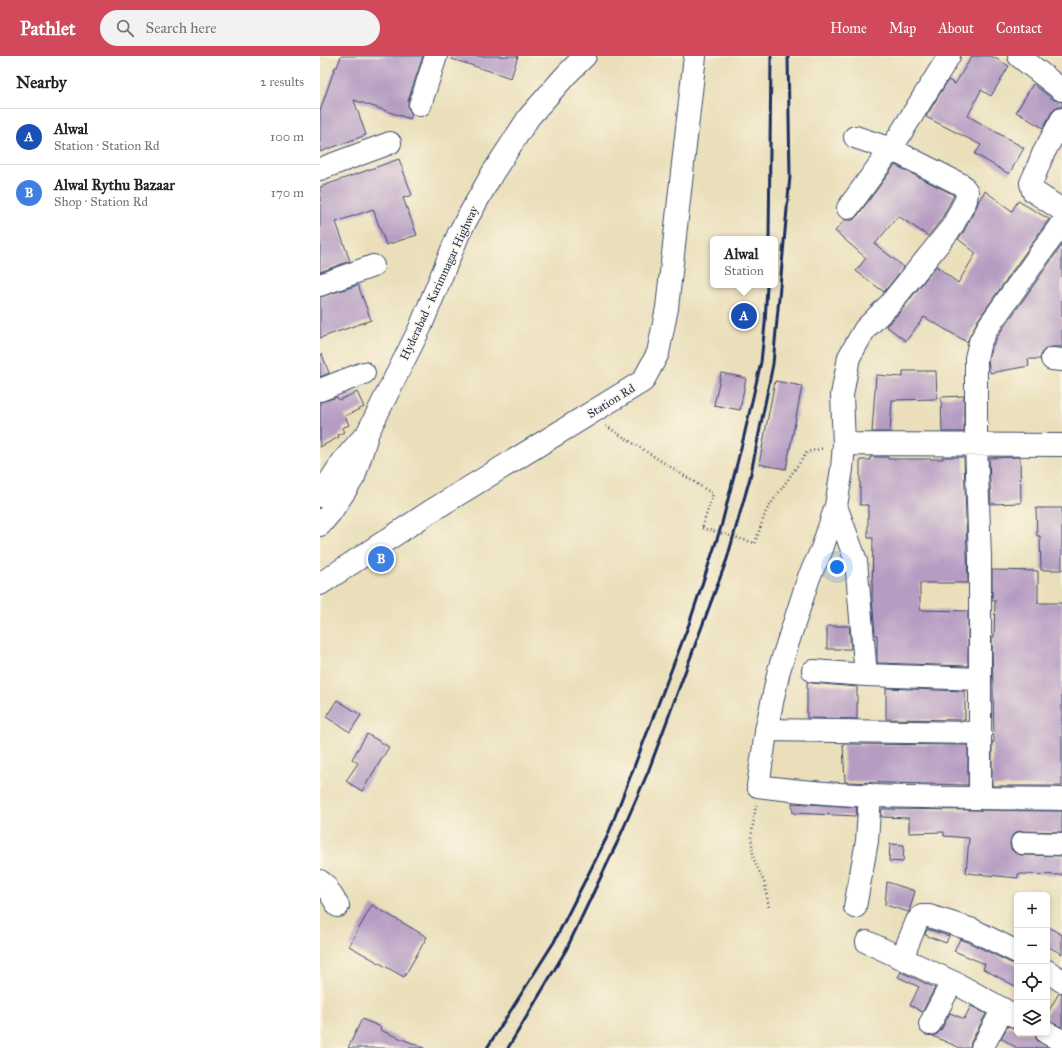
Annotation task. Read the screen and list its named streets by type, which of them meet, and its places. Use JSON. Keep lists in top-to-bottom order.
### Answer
{
  "streets": {
    "street": ["Hyderabad - Karimnagar Highway", "Station Rd"]
  },
  "page": {
    "header": "Pathlet",
    "search": "Search here",
    "nav": [
      "Home",
      "Map",
      "About",
      "Contact"
    ],
    "heading": ["Nearby", "2 results"],
    "list": [
      {
        "mark": "A",
        "name": "Alwal",
        "note": "Station · Station Rd",
        "value": "100 m"
      },
      {
        "mark": "B",
        "name": "Alwal Rythu Bazaar",
        "note": "Shop · Station Rd",
        "value": "170 m"
      }
    ],
    "popup": ["Alwal", "Station"],
    "pins": ["A", "B"],
    "map_buttons": ["+", "−"]
  }
}
